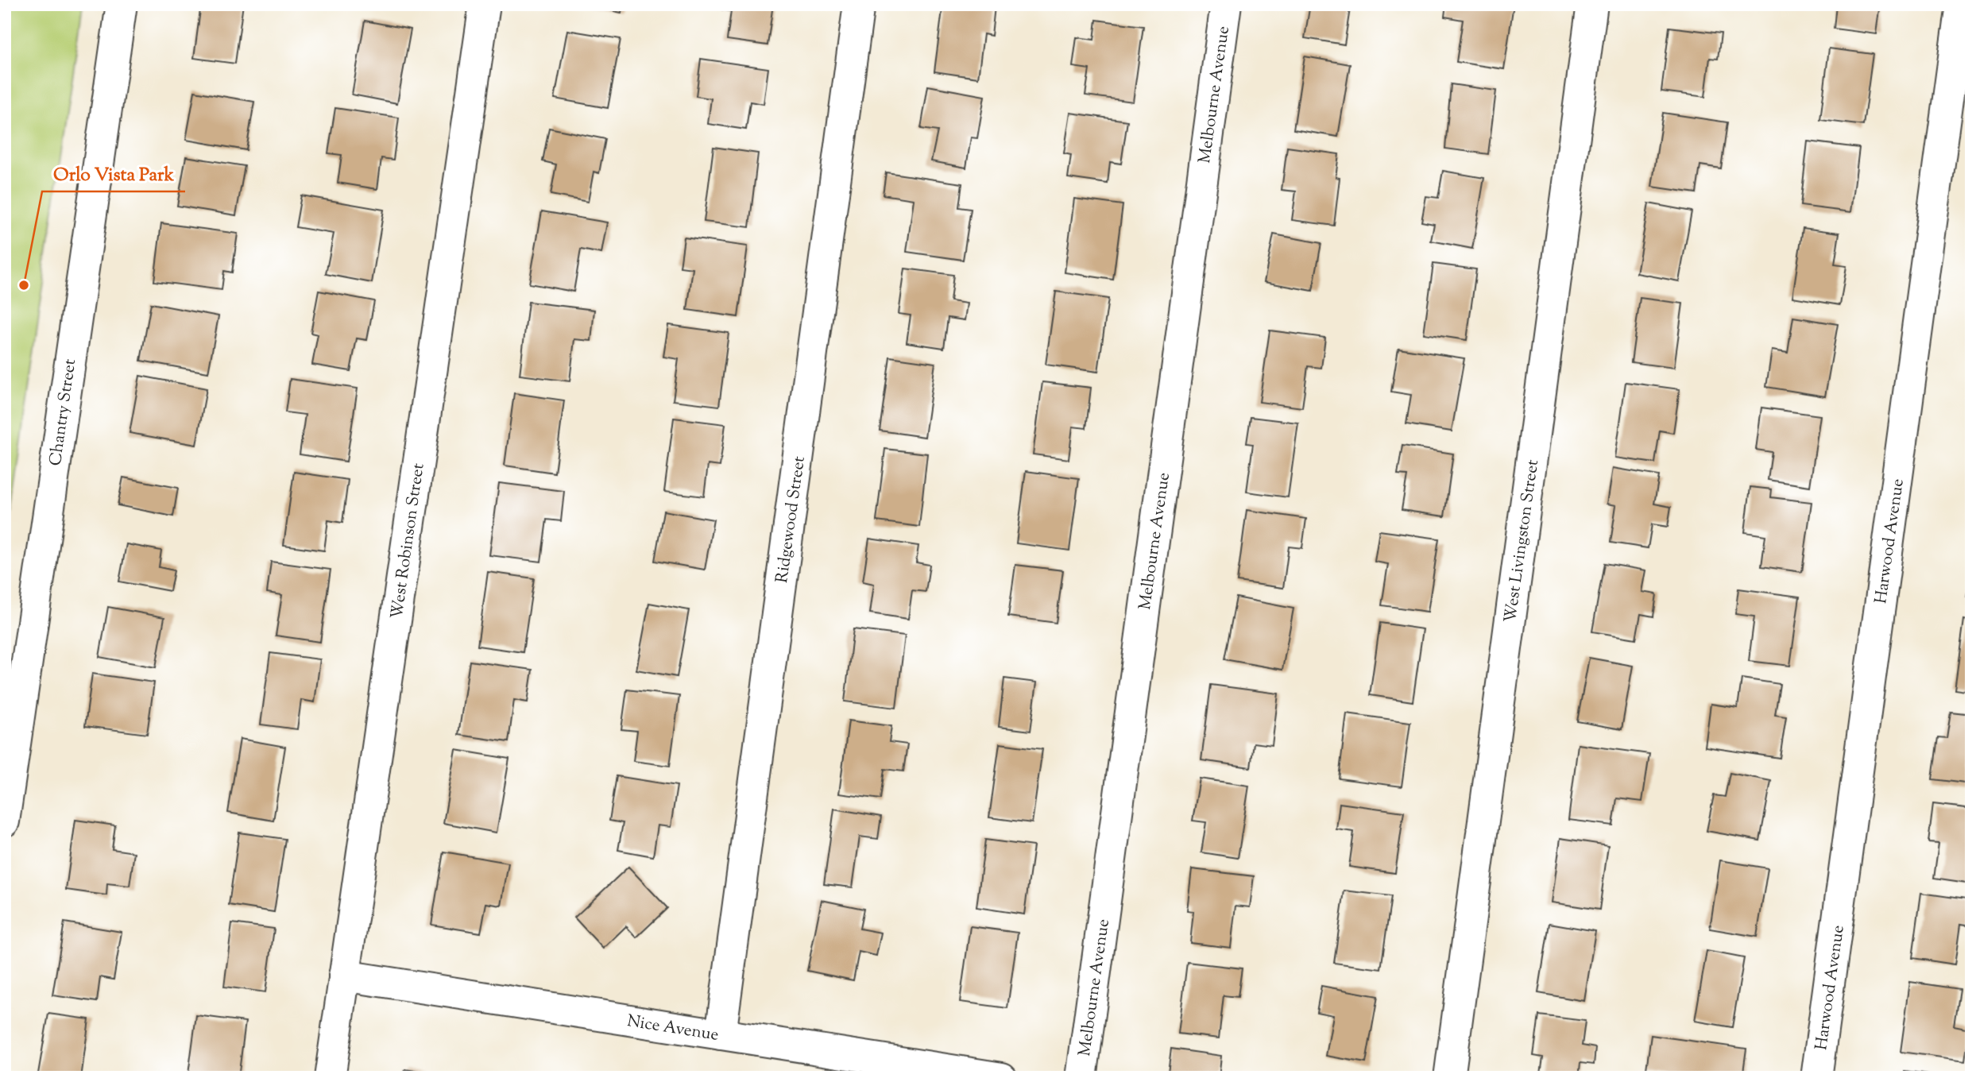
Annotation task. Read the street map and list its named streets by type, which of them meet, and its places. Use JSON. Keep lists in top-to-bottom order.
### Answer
{
  "streets": {
    "street": [
      "Melbourne Avenue",
      "Chantry Street",
      "Ridgewood Street",
      "West Robinson Street",
      "West Livingston Street",
      "Harwood Avenue",
      "Nice Avenue"
    ]
  },
  "crossings": [
    ["Ridgewood Street", "Nice Avenue"],
    ["West Robinson Street", "Nice Avenue"]
  ],
  "places": ["Orlo Vista Park"]
}
